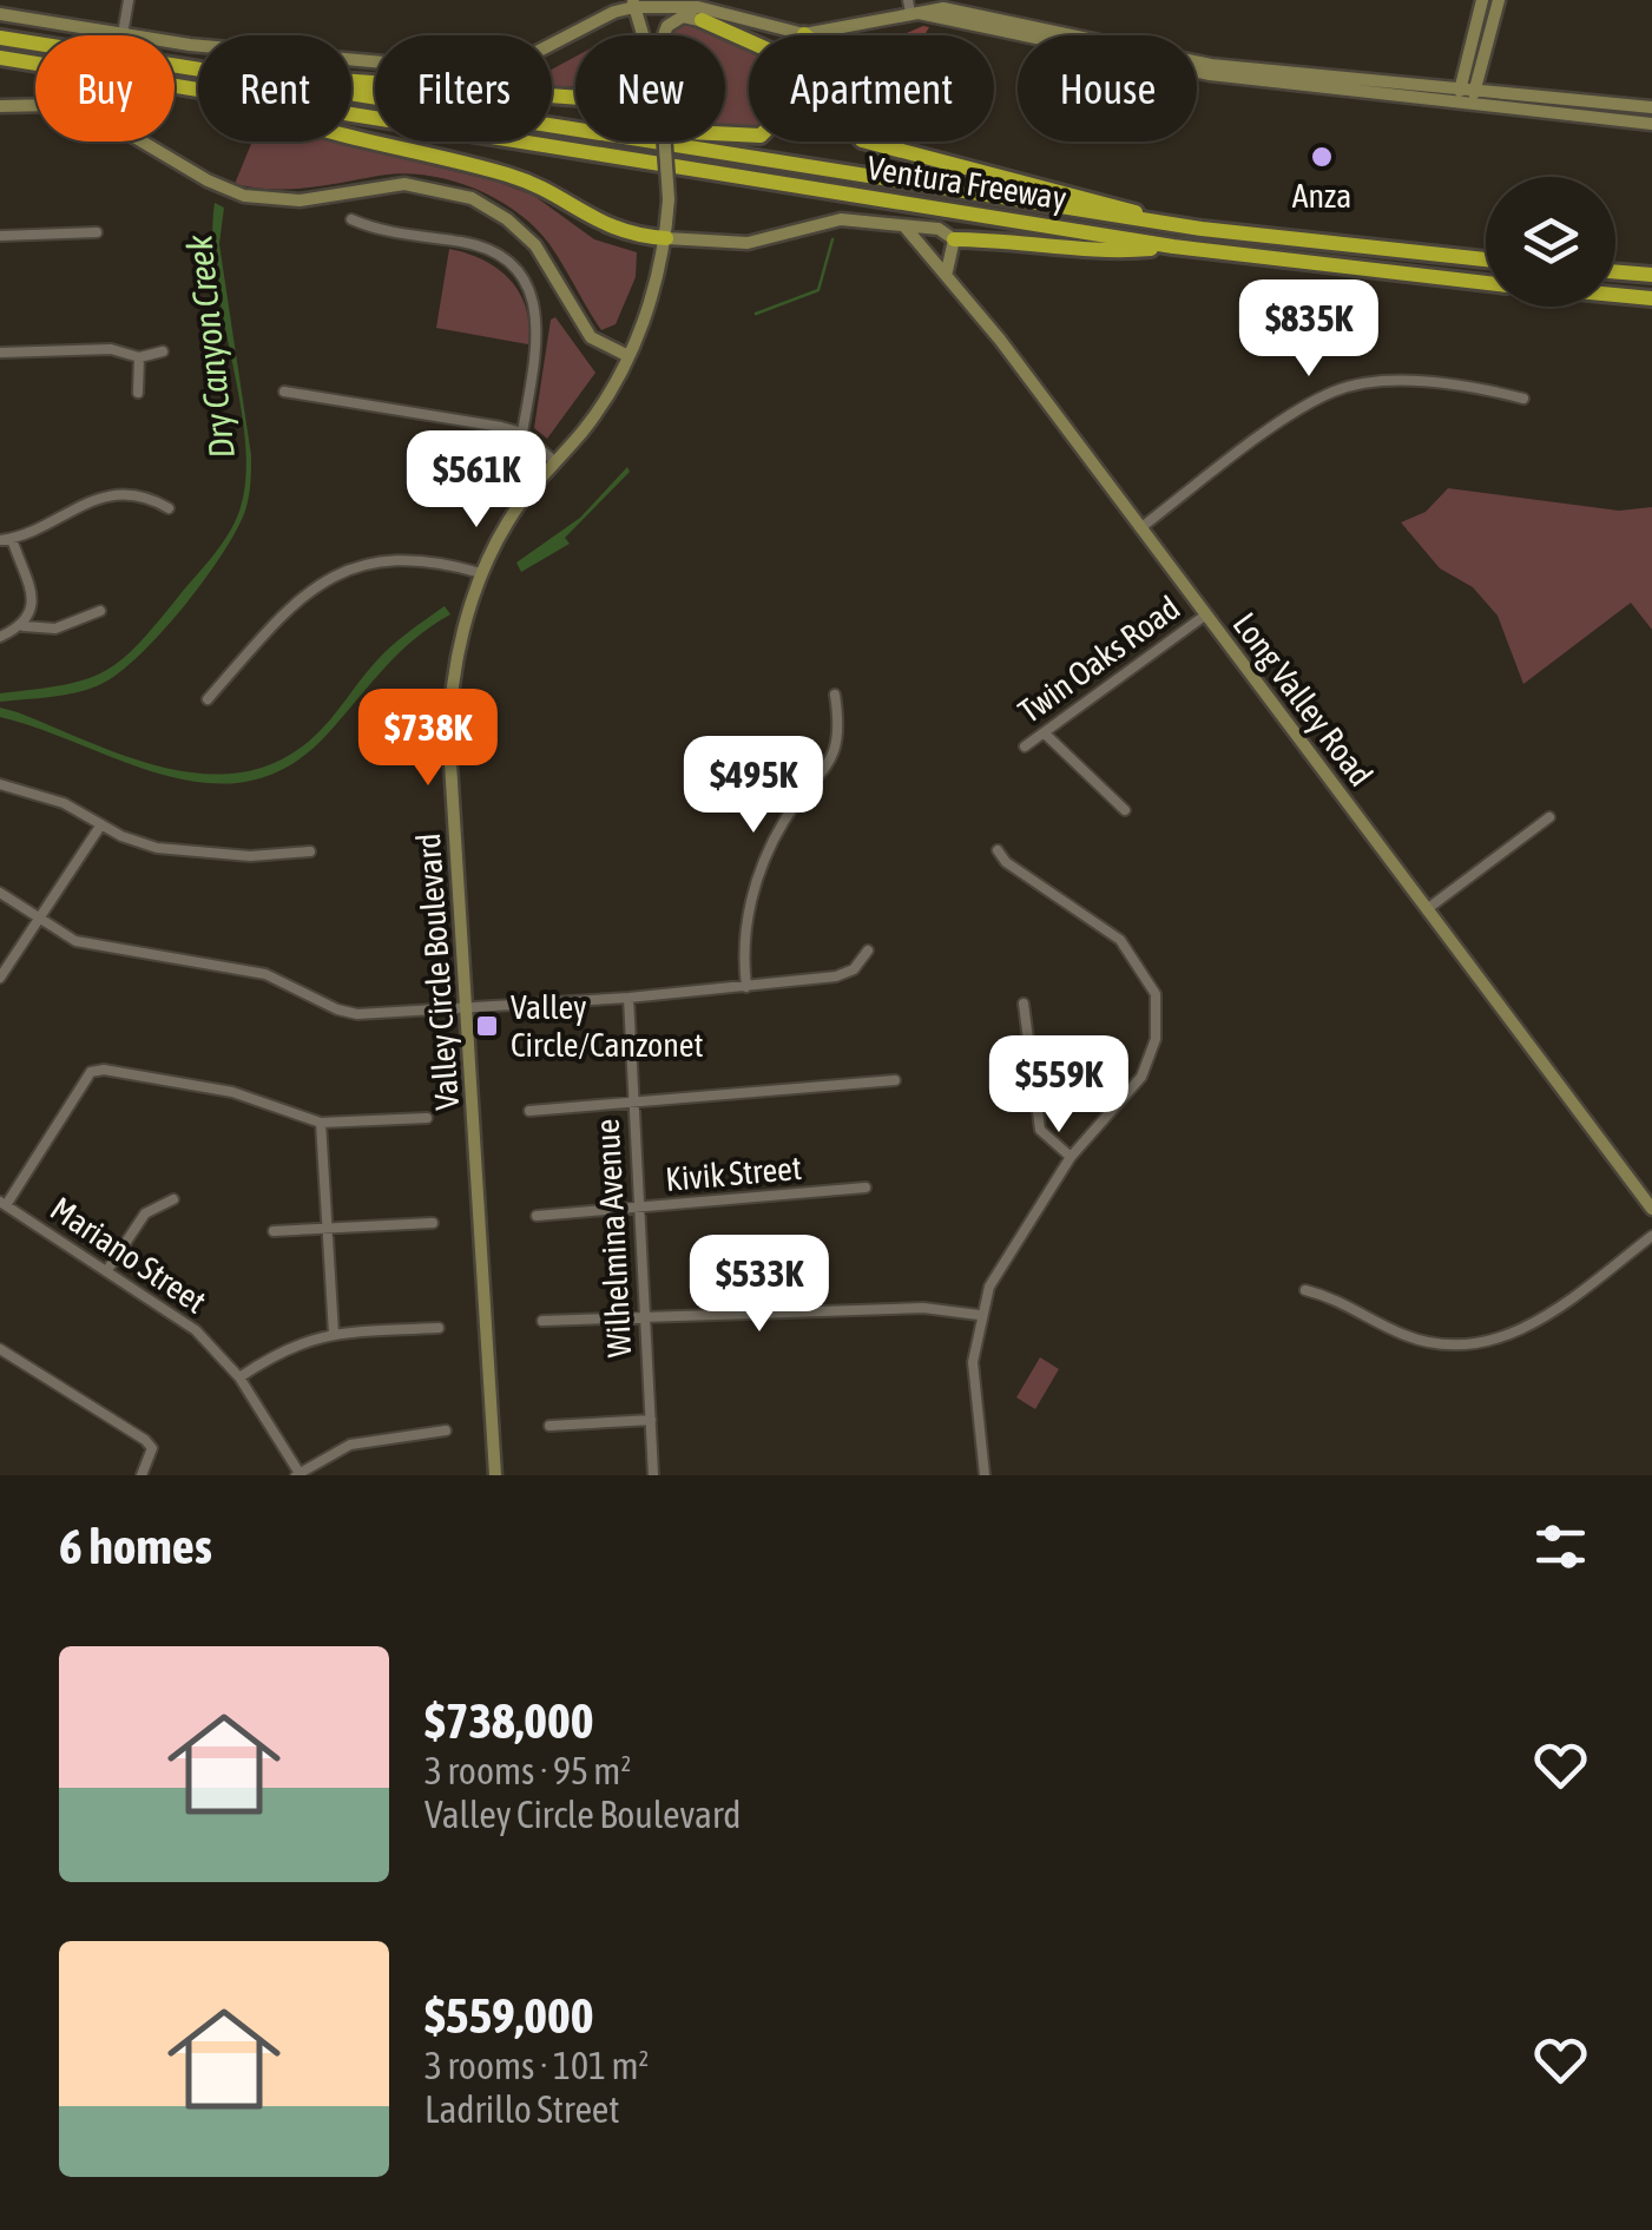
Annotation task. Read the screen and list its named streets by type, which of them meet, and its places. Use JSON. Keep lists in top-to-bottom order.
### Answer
{
  "streets": {
    "highway": ["Ventura Freeway"],
    "main road": ["Long Valley Road", "Valley Circle Boulevard"],
    "street": [
      "Twin Oaks Road",
      "Kivik Street",
      "Wilhelmina Avenue",
      "Mariano Street"
    ]
  },
  "crossings": [
    ["Twin Oaks Road", "Long Valley Road"],
    ["Kivik Street", "Wilhelmina Avenue"]
  ],
  "water": ["Dry Canyon Creek"],
  "places": {
    "other": ["Anza"],
    "transit": ["Valley Circle/Canzonet"]
  },
  "page": {
    "chip": [
      "Buy",
      "Rent",
      "Filters",
      "New",
      "Apartment",
      "House"
    ],
    "price": [
      "$835K",
      "$561K",
      "$738K",
      "$495K",
      "$559K",
      "$533K"
    ],
    "heading": "6 homes",
    "list": [
      {
        "name": "$738,000",
        "note": "3 rooms · 95 m² · Valley Circle Boulevard"
      },
      {
        "name": "$559,000",
        "note": "3 rooms · 101 m² · Ladrillo Street"
      }
    ]
  }
}
